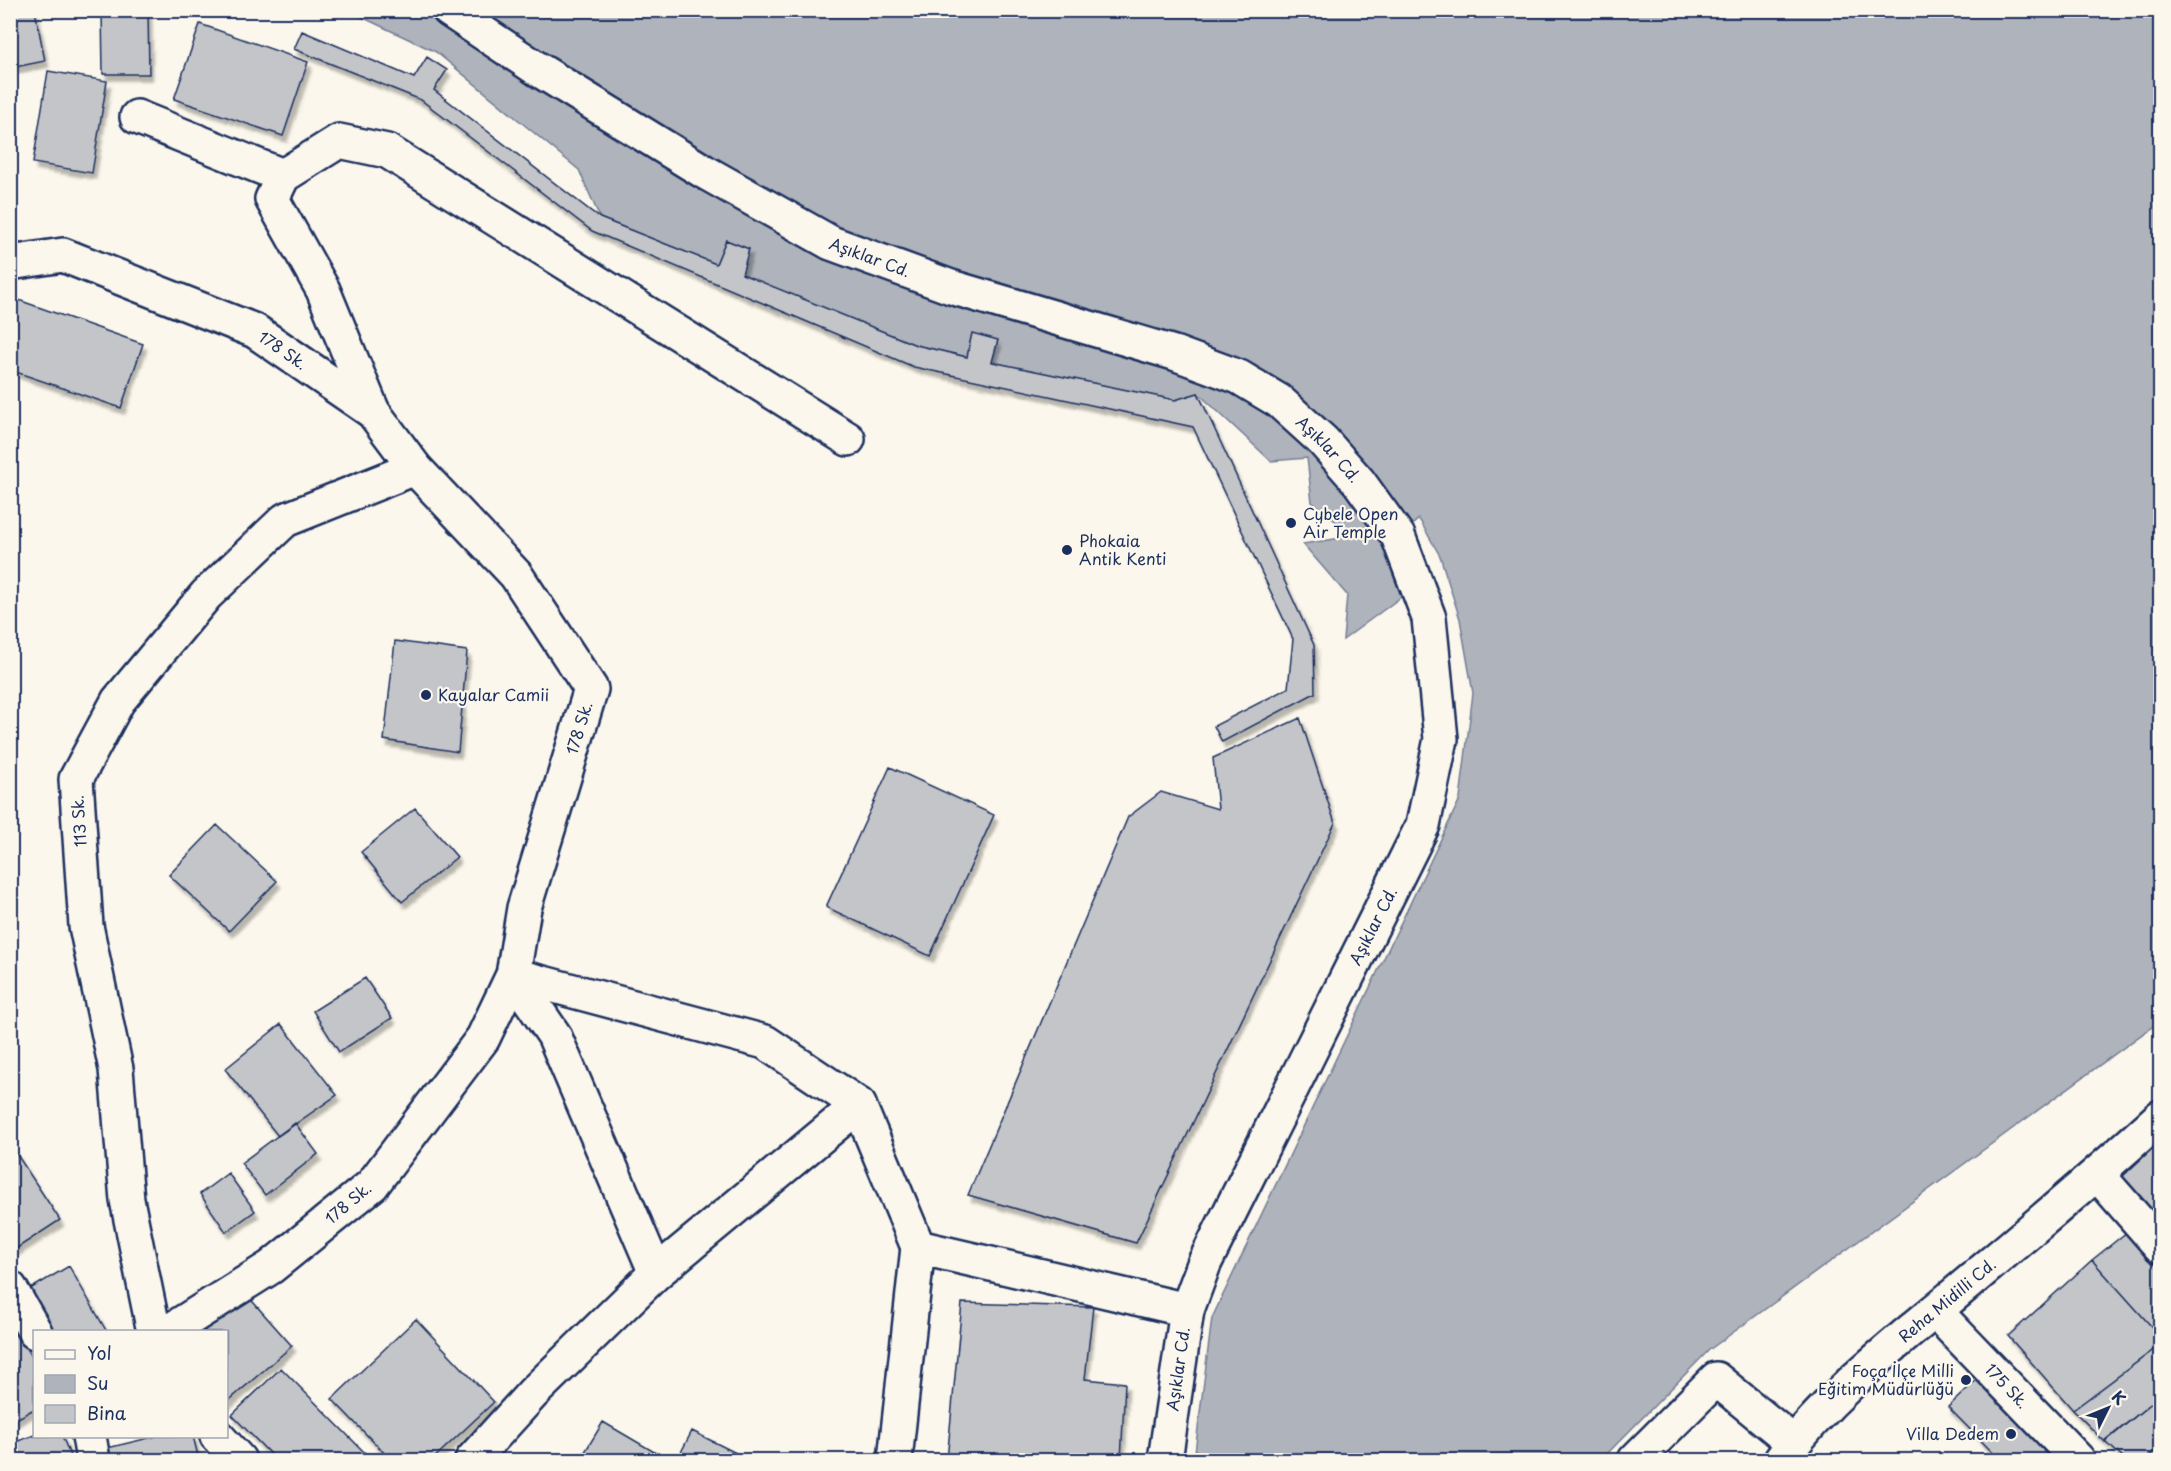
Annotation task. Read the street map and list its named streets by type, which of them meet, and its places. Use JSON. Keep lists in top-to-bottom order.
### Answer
{
  "streets": {
    "street": [
      "Aşıklar Cd.",
      "178 Sk.",
      "113 Sk.",
      "Reha Midilli Cd.",
      "175 Sk."
    ]
  },
  "crossings": [
    ["178 Sk.", "113 Sk."],
    ["Reha Midilli Cd.", "175 Sk."]
  ],
  "places": [
    "Cybele Open Air Temple",
    "Phokaia Antik Kenti",
    "Kayalar Camii",
    "Foça İlçe Milli Eğitim Müdürlüğü",
    "Villa Dedem"
  ],
  "legend": ["Yol", "Su", "Bina"],
  "north": "top right"
}
